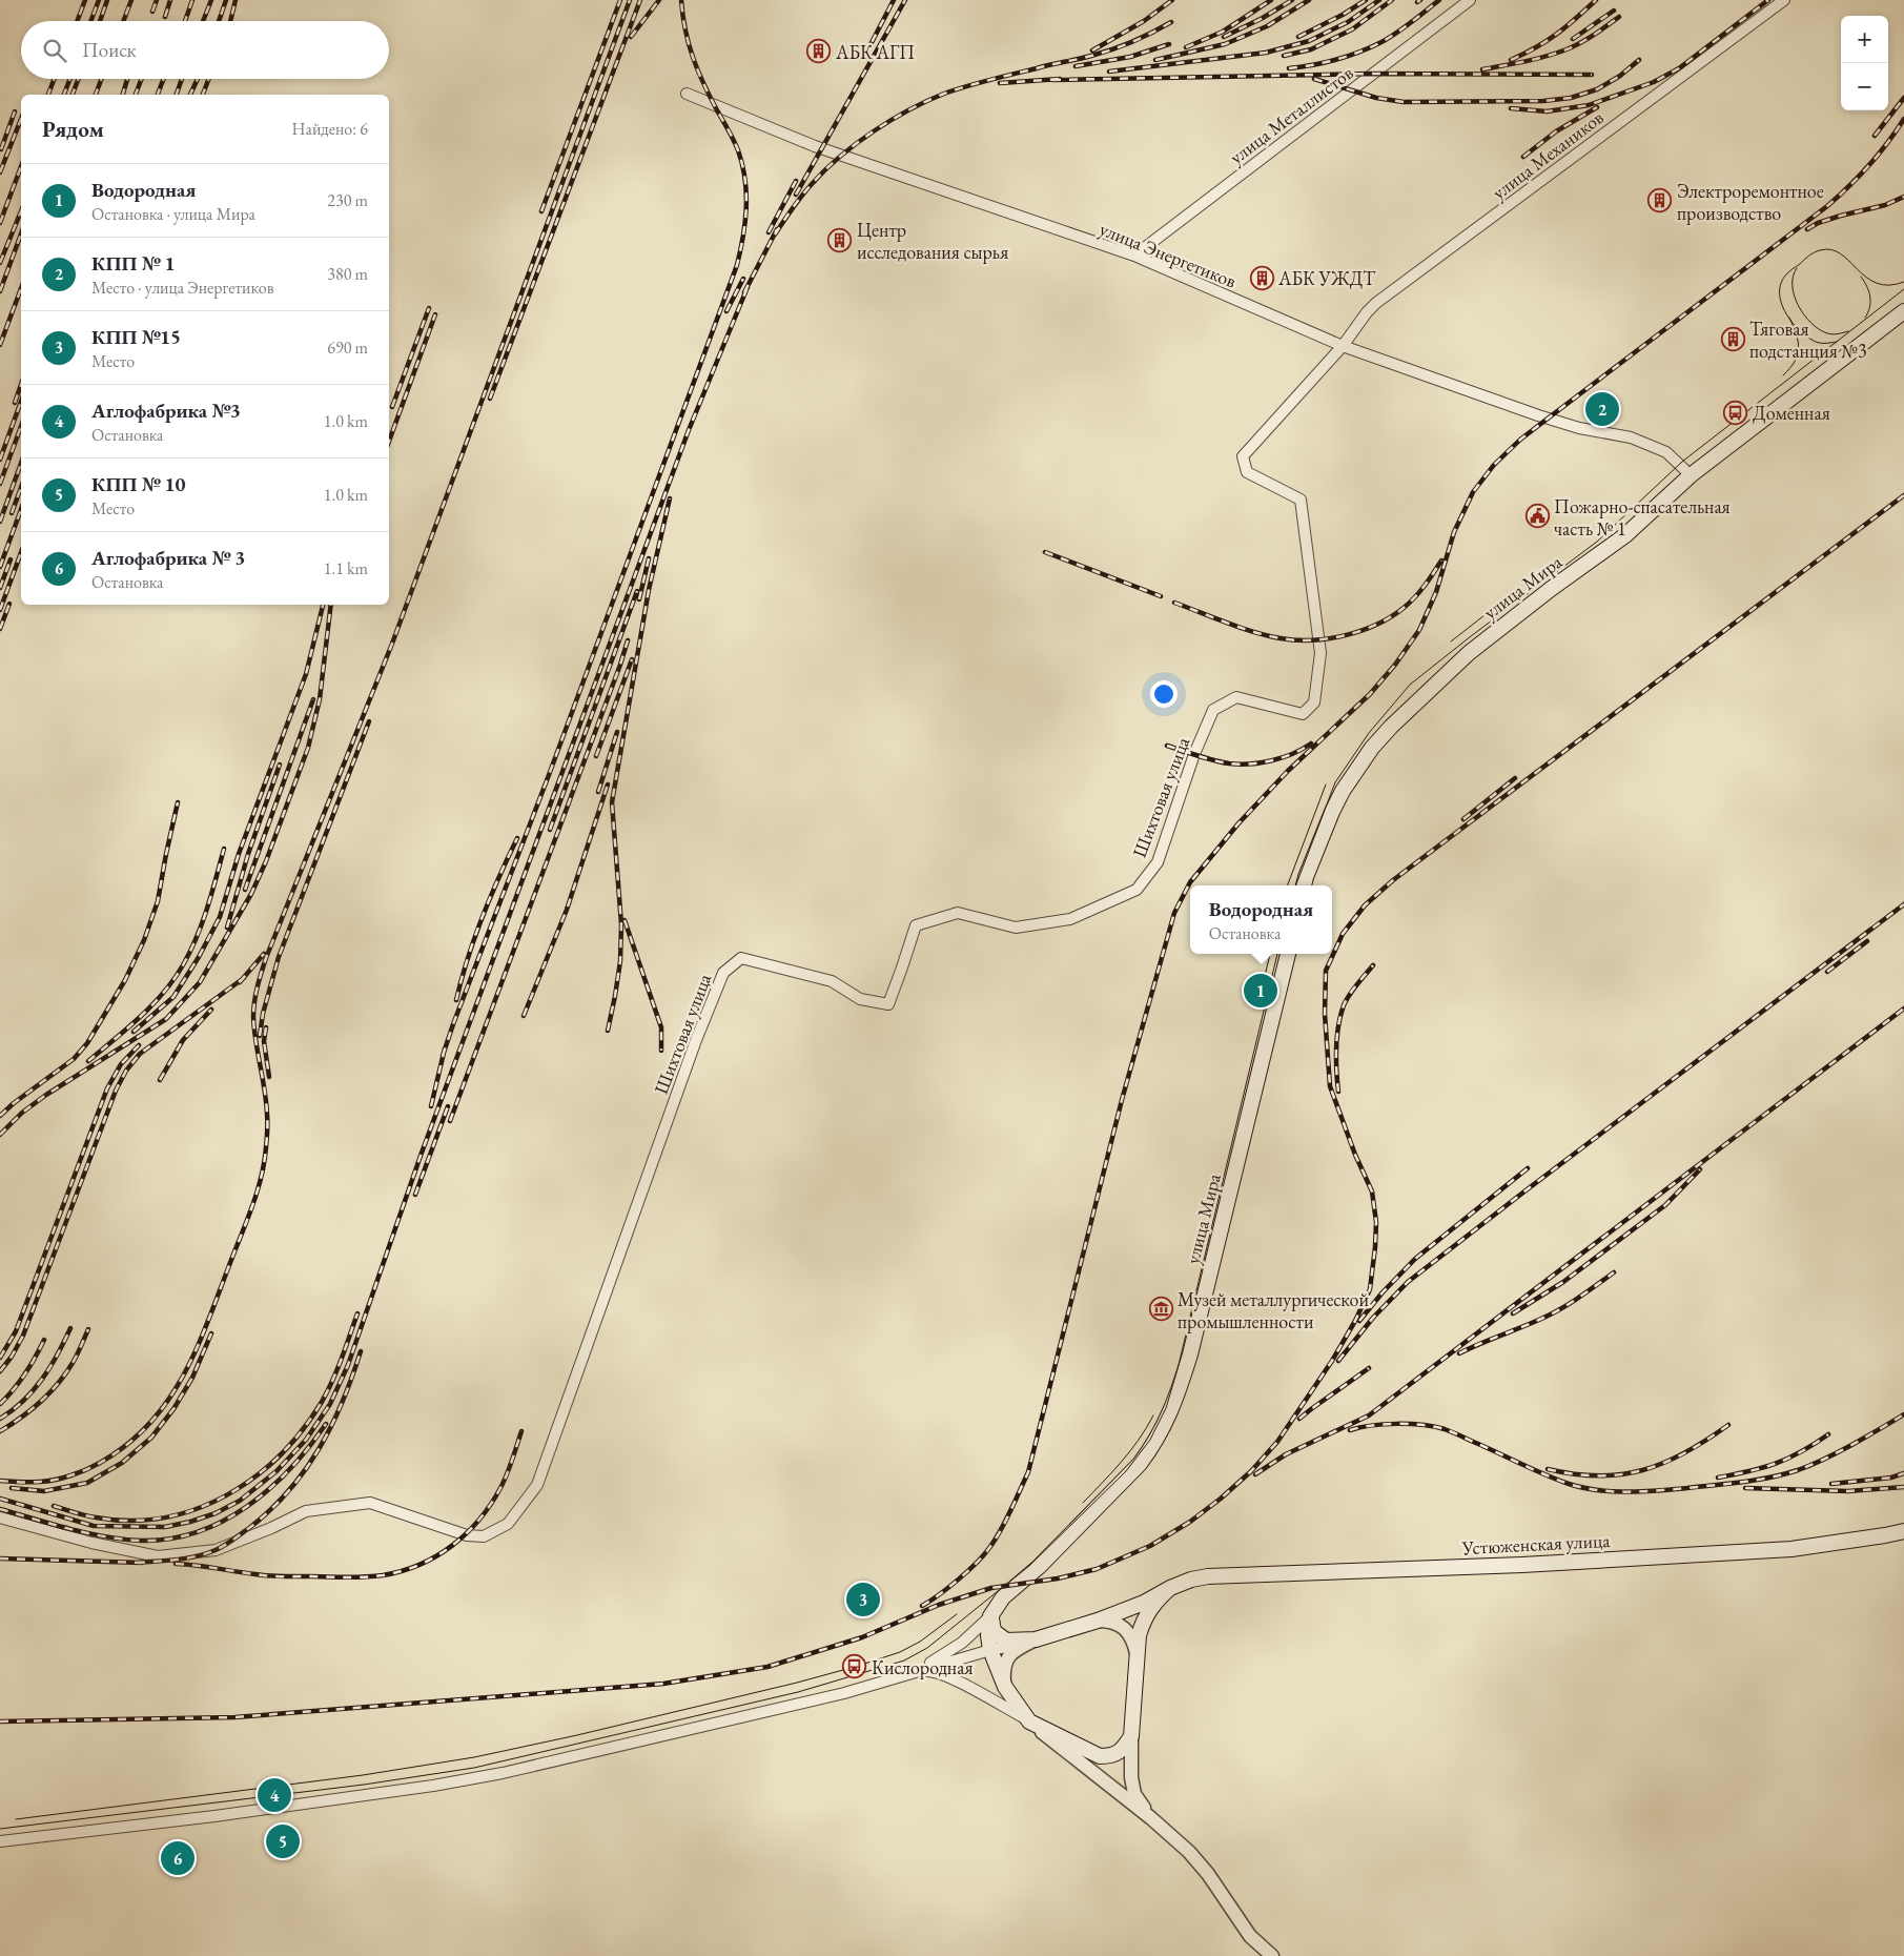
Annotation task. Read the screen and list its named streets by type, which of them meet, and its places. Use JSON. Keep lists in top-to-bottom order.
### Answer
{
  "streets": {
    "main road": ["улица Мира", "Устюженская улица"],
    "street": [
      "улица Металлистов",
      "улица Механиков",
      "улица Энергетиков",
      "Шихтовая улица"
    ]
  },
  "crossings": [
    ["улица Металлистов", "улица Энергетиков"],
    ["улица Механиков", "улица Энергетиков"],
    ["улица Механиков", "Шихтовая улица"],
    ["улица Энергетиков", "улица Мира"],
    ["улица Энергетиков", "Шихтовая улица"]
  ],
  "places": {
    "building": [
      "АБК АГП",
      "Электроремонтное производство",
      "Центр исследования сырья",
      "АБК УЖДТ",
      "Тяговая подстанция №3"
    ],
    "bus stop": ["Доменная", "Кислородная"],
    "public building": ["Пожарно-спасательная часть № 1"],
    "museum": ["Музей металлургической промышленности"]
  },
  "page": {
    "map_buttons": ["+", "−"],
    "search": "Поиск",
    "heading": ["Рядом", "Найдено: 6"],
    "list": [
      {
        "mark": "1",
        "name": "Водородная",
        "note": "Остановка · улица Мира",
        "value": "230 m"
      },
      {
        "mark": "2",
        "name": "КПП № 1",
        "note": "Место · улица Энергетиков",
        "value": "380 m"
      },
      {
        "mark": "3",
        "name": "КПП №15",
        "note": "Место",
        "value": "690 m"
      },
      {
        "mark": "4",
        "name": "Аглофабрика №3",
        "note": "Остановка",
        "value": "1.0 km"
      },
      {
        "mark": "5",
        "name": "КПП № 10",
        "note": "Место",
        "value": "1.0 km"
      },
      {
        "mark": "6",
        "name": "Аглофабрика № 3",
        "note": "Остановка",
        "value": "1.1 km"
      }
    ],
    "pins": [
      "2",
      "1",
      "3",
      "4",
      "5",
      "6"
    ],
    "popup": ["Водородная", "Остановка"]
  }
}
